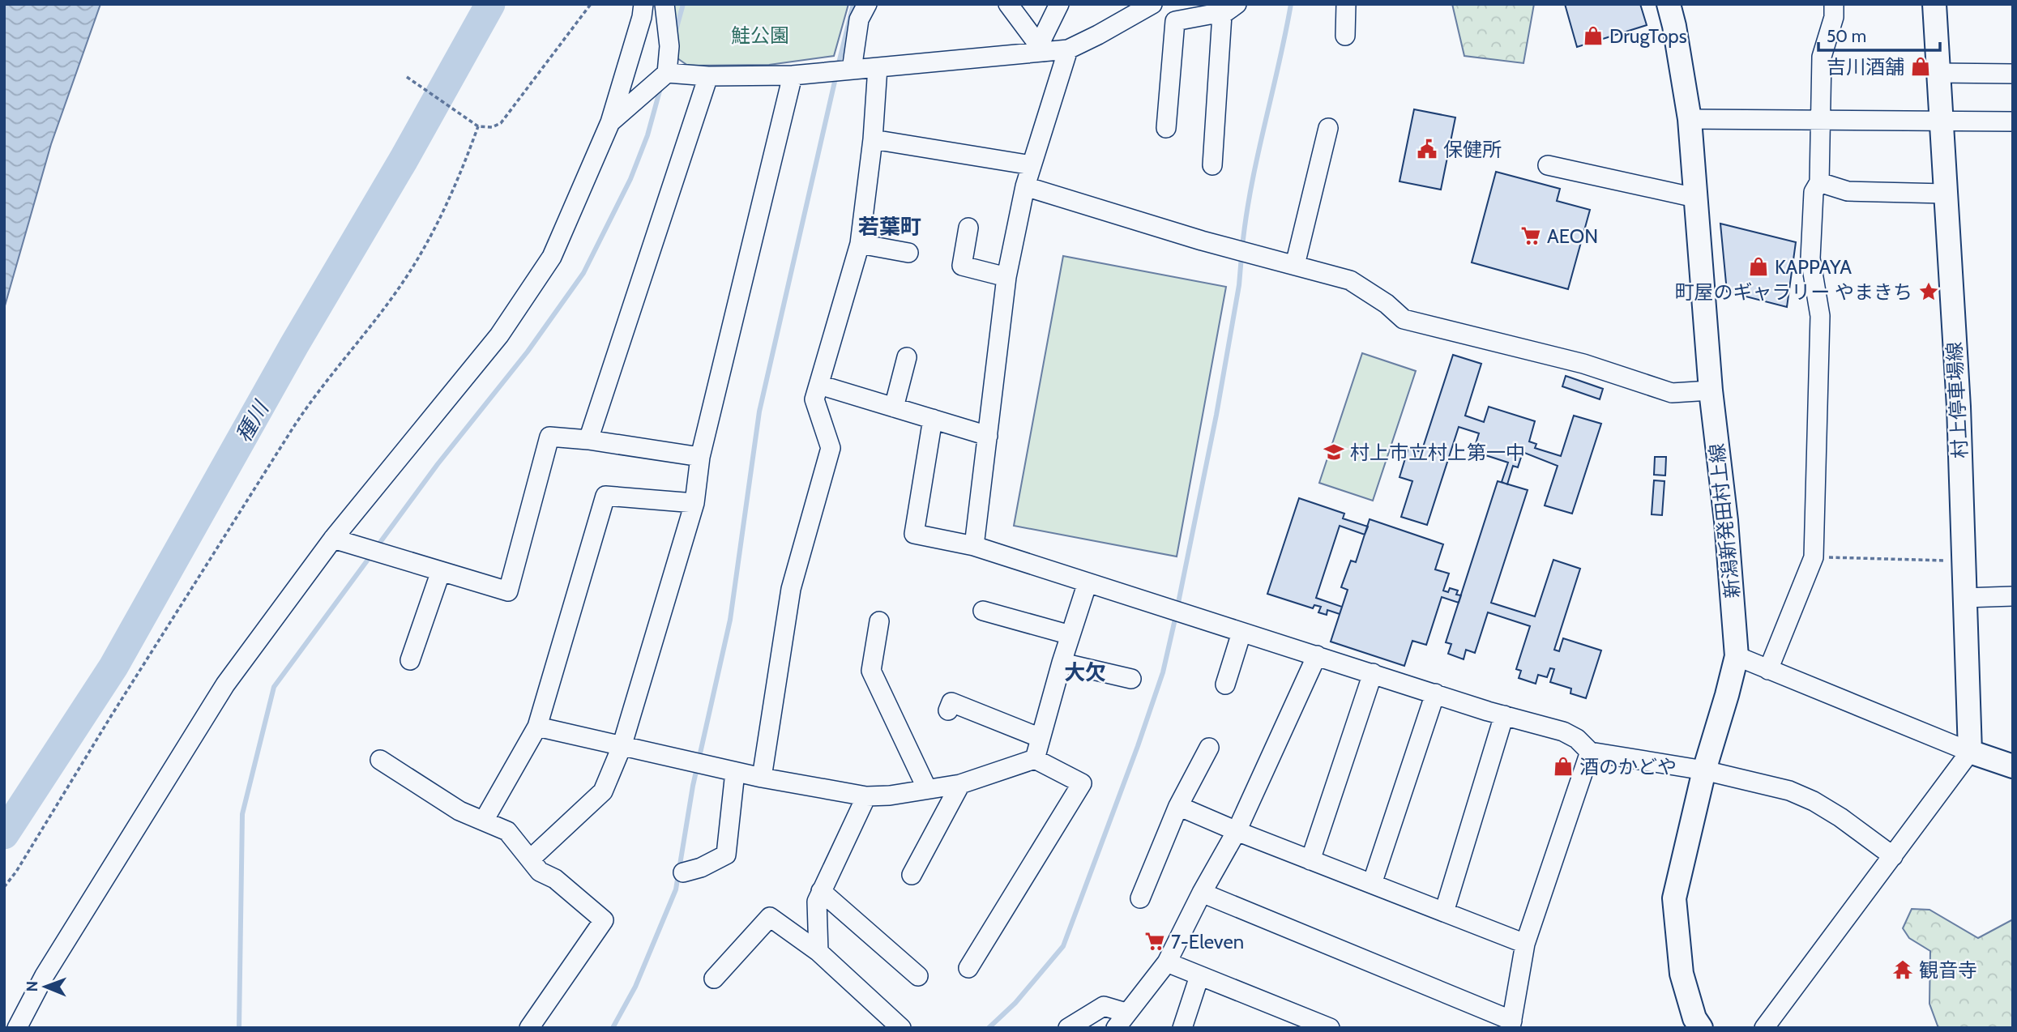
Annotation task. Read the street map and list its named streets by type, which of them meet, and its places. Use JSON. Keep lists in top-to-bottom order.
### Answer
{
  "streets": {
    "main road": ["村上停車場線", "新潟新発田村上線"]
  },
  "districts": ["若葉町", "大欠"],
  "water": ["種川"],
  "parks": ["鮭公園"],
  "places": {
    "shop": [
      "DrugTops",
      "吉川酒舗",
      "KAPPAYA",
      "酒のかどや"
    ],
    "public building": ["保健所"],
    "supermarket": ["AEON", "7-Eleven"],
    "place": ["町屋のギャラリー やまきち"],
    "school or university": ["村上市立村上第一中"],
    "temple": ["観音寺"]
  },
  "scale_bar": "50 m",
  "north": "left"
}
